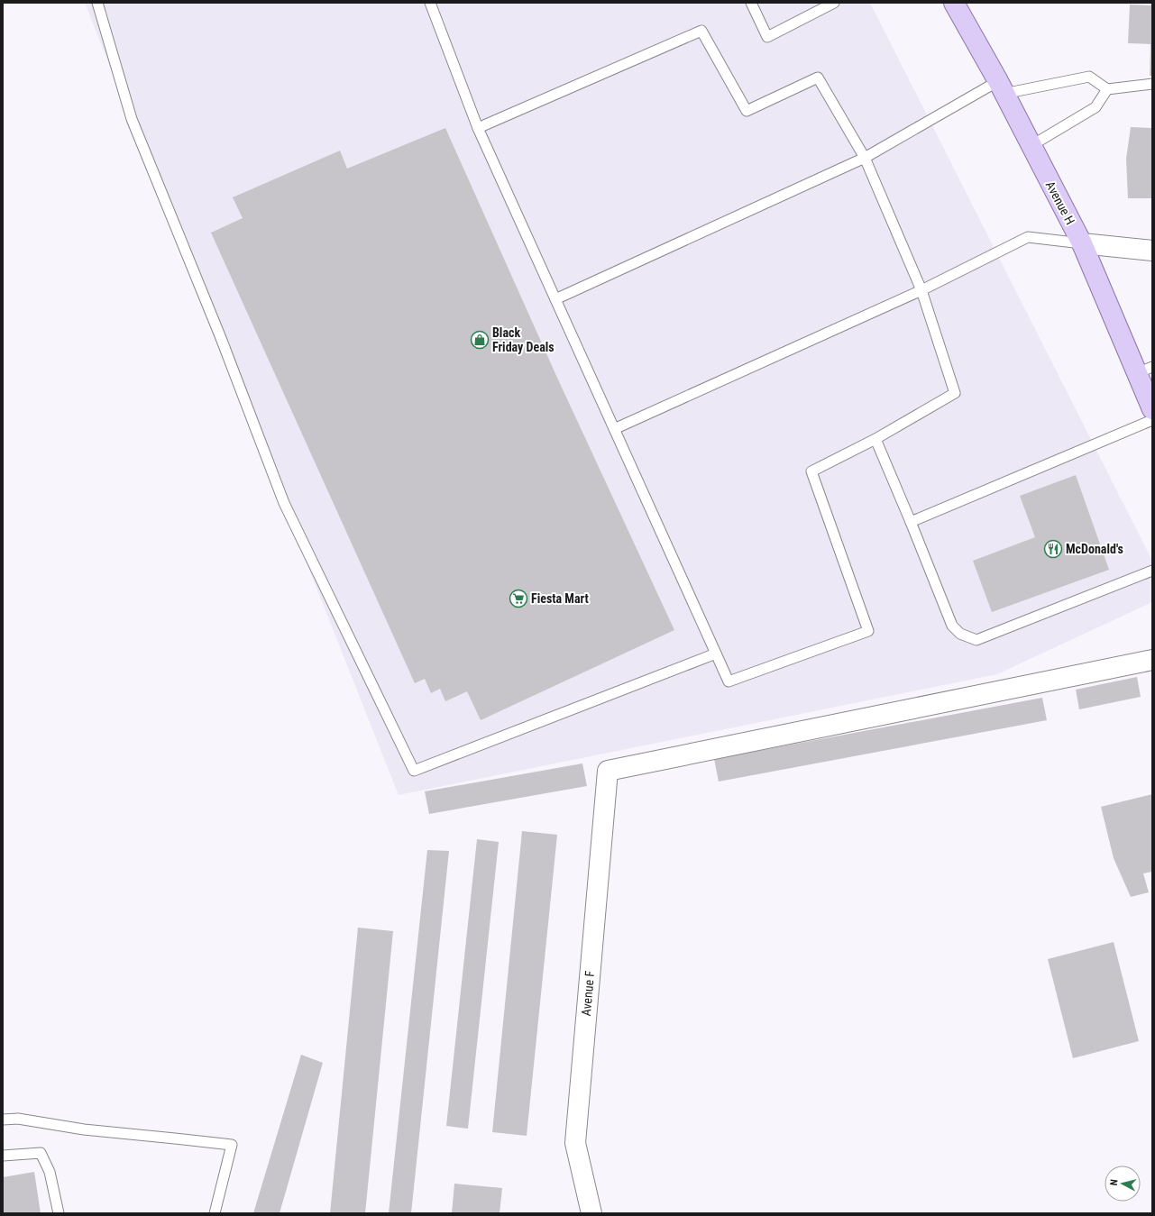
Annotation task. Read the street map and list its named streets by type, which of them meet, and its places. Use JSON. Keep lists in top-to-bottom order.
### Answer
{
  "streets": {
    "main road": ["Avenue H"],
    "street": ["Avenue F"]
  },
  "places": {
    "shop": ["Black Friday Deals"],
    "restaurant": ["McDonald's"],
    "supermarket": ["Fiesta Mart"]
  },
  "north": "left"
}
